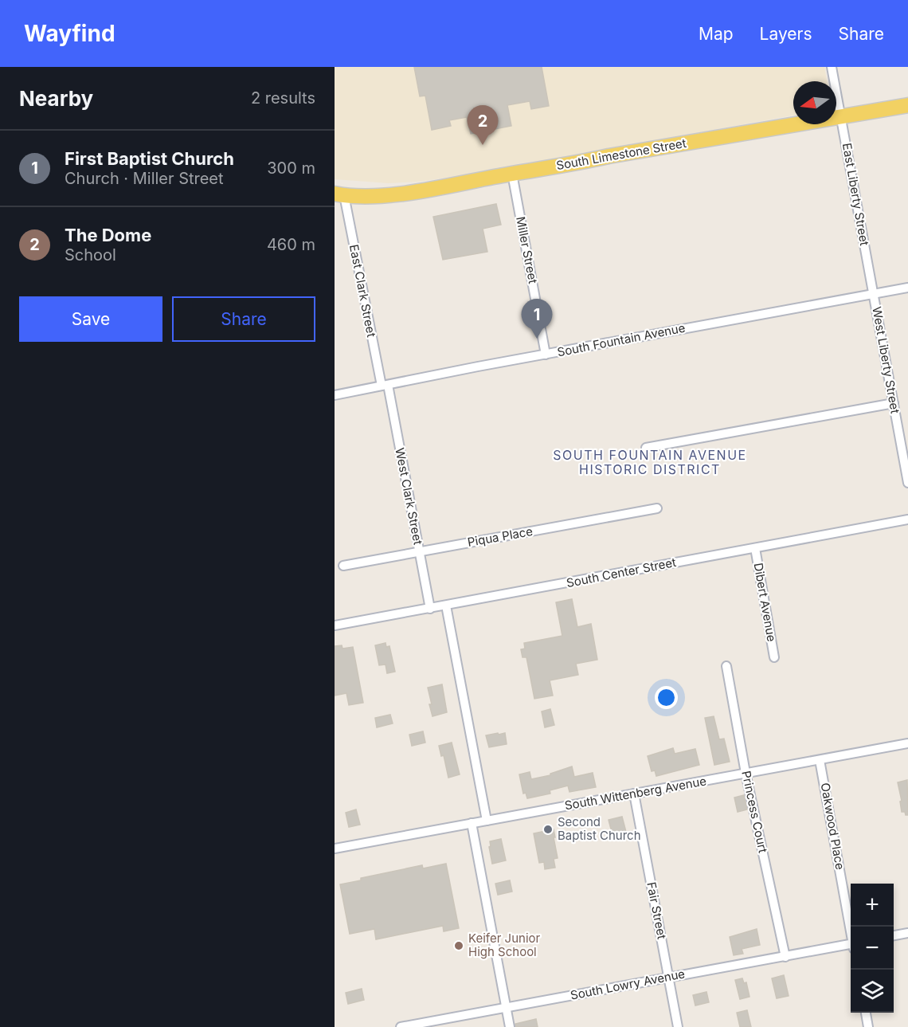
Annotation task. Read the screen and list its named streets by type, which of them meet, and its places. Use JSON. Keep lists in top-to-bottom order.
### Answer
{
  "streets": {
    "main road": ["South Limestone Street"],
    "street": [
      "East Liberty Street",
      "Miller Street",
      "East Clark Street",
      "South Fountain Avenue",
      "West Liberty Street",
      "West Clark Street",
      "Piqua Place",
      "South Center Street",
      "Dibert Avenue",
      "South Wittenberg Avenue",
      "Princess Court",
      "Oakwood Place",
      "Fair Street",
      "South Lowry Avenue"
    ]
  },
  "crossings": [
    ["South Limestone Street", "East Liberty Street"],
    ["South Limestone Street", "Miller Street"],
    ["South Limestone Street", "East Clark Street"],
    ["East Liberty Street", "South Fountain Avenue"],
    ["East Liberty Street", "West Liberty Street"],
    ["Miller Street", "South Fountain Avenue"],
    ["East Clark Street", "South Fountain Avenue"],
    ["East Clark Street", "West Clark Street"],
    ["South Fountain Avenue", "West Liberty Street"],
    ["South Fountain Avenue", "West Clark Street"],
    ["West Clark Street", "Piqua Place"],
    ["West Clark Street", "South Center Street"],
    ["South Center Street", "Dibert Avenue"],
    ["South Wittenberg Avenue", "Princess Court"],
    ["South Wittenberg Avenue", "Oakwood Place"],
    ["South Wittenberg Avenue", "Fair Street"],
    ["Princess Court", "South Lowry Avenue"],
    ["Fair Street", "South Lowry Avenue"]
  ],
  "districts": ["SOUTH FOUNTAIN AVENUE HISTORIC DISTRICT"],
  "places": ["Second Baptist Church", "Keifer Junior High School"],
  "north": "left",
  "page": {
    "header": "Wayfind",
    "nav": ["Map", "Layers", "Share"],
    "heading": ["Nearby", "2 results"],
    "pins": ["2", "1"],
    "list": [
      {
        "mark": "1",
        "name": "First Baptist Church",
        "note": "Church · Miller Street",
        "value": "300 m"
      },
      {
        "mark": "2",
        "name": "The Dome",
        "note": "School",
        "value": "460 m"
      }
    ],
    "buttons": ["Save", "Share"],
    "map_buttons": ["+", "−"]
  }
}
